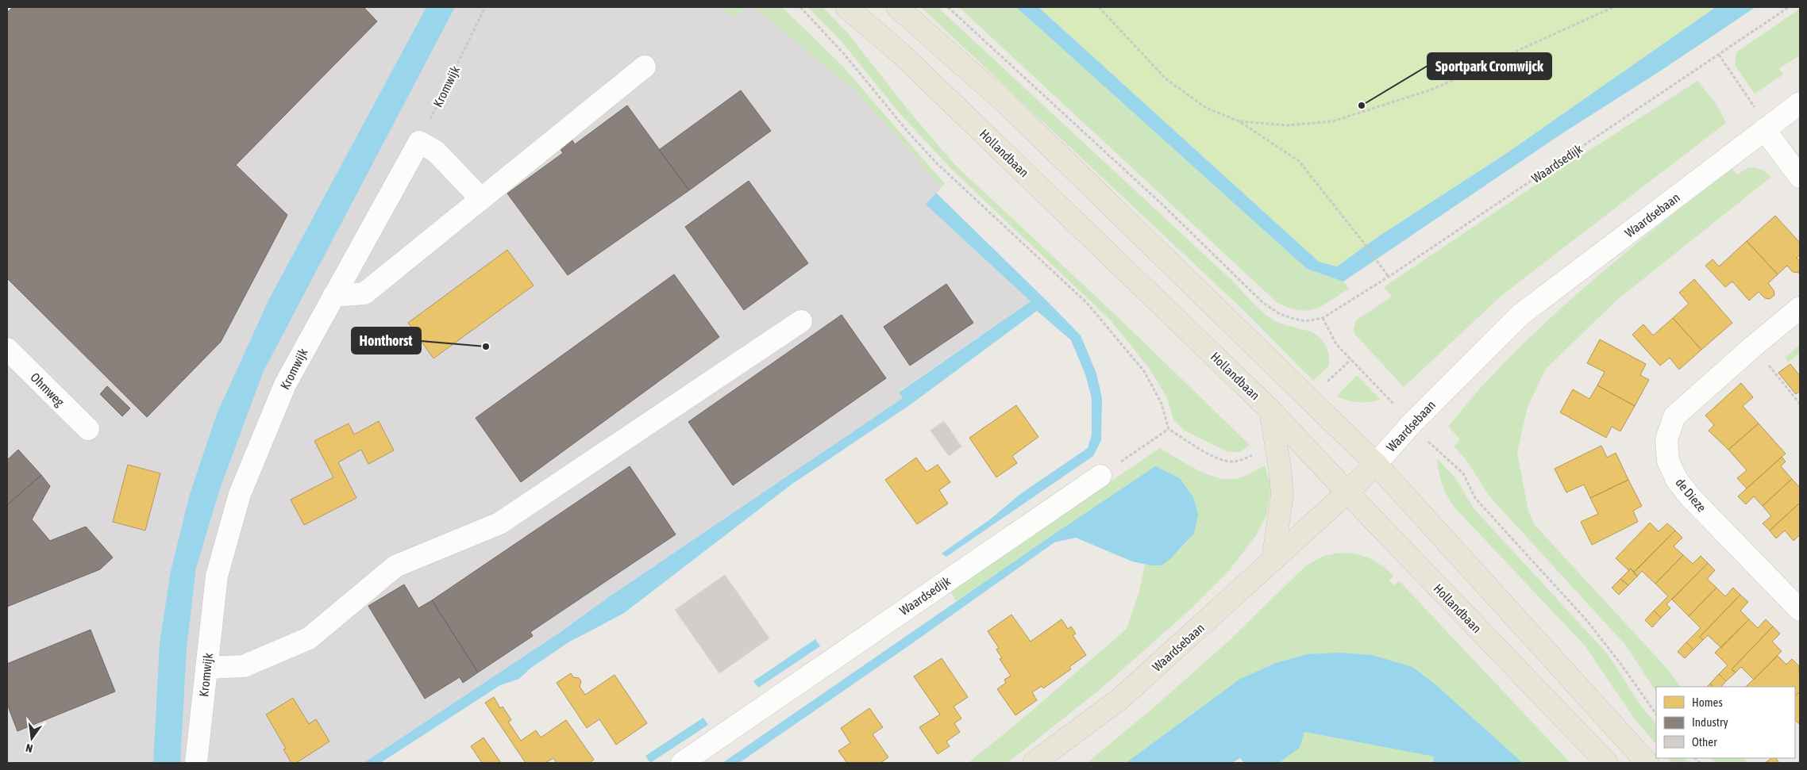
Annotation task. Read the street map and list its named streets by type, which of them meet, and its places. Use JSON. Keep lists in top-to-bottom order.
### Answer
{
  "streets": {
    "main road": ["Hollandbaan", "Waardsebaan"],
    "street": [
      "Kromwijk",
      "Waardsedijk",
      "Ohmweg",
      "de Dieze"
    ]
  },
  "crossings": [
    ["Hollandbaan", "Waardsebaan"]
  ],
  "places": ["Sportpark Cromwijck", "Honthorst"],
  "legend": ["Homes", "Industry", "Other"],
  "north": "bottom"
}
